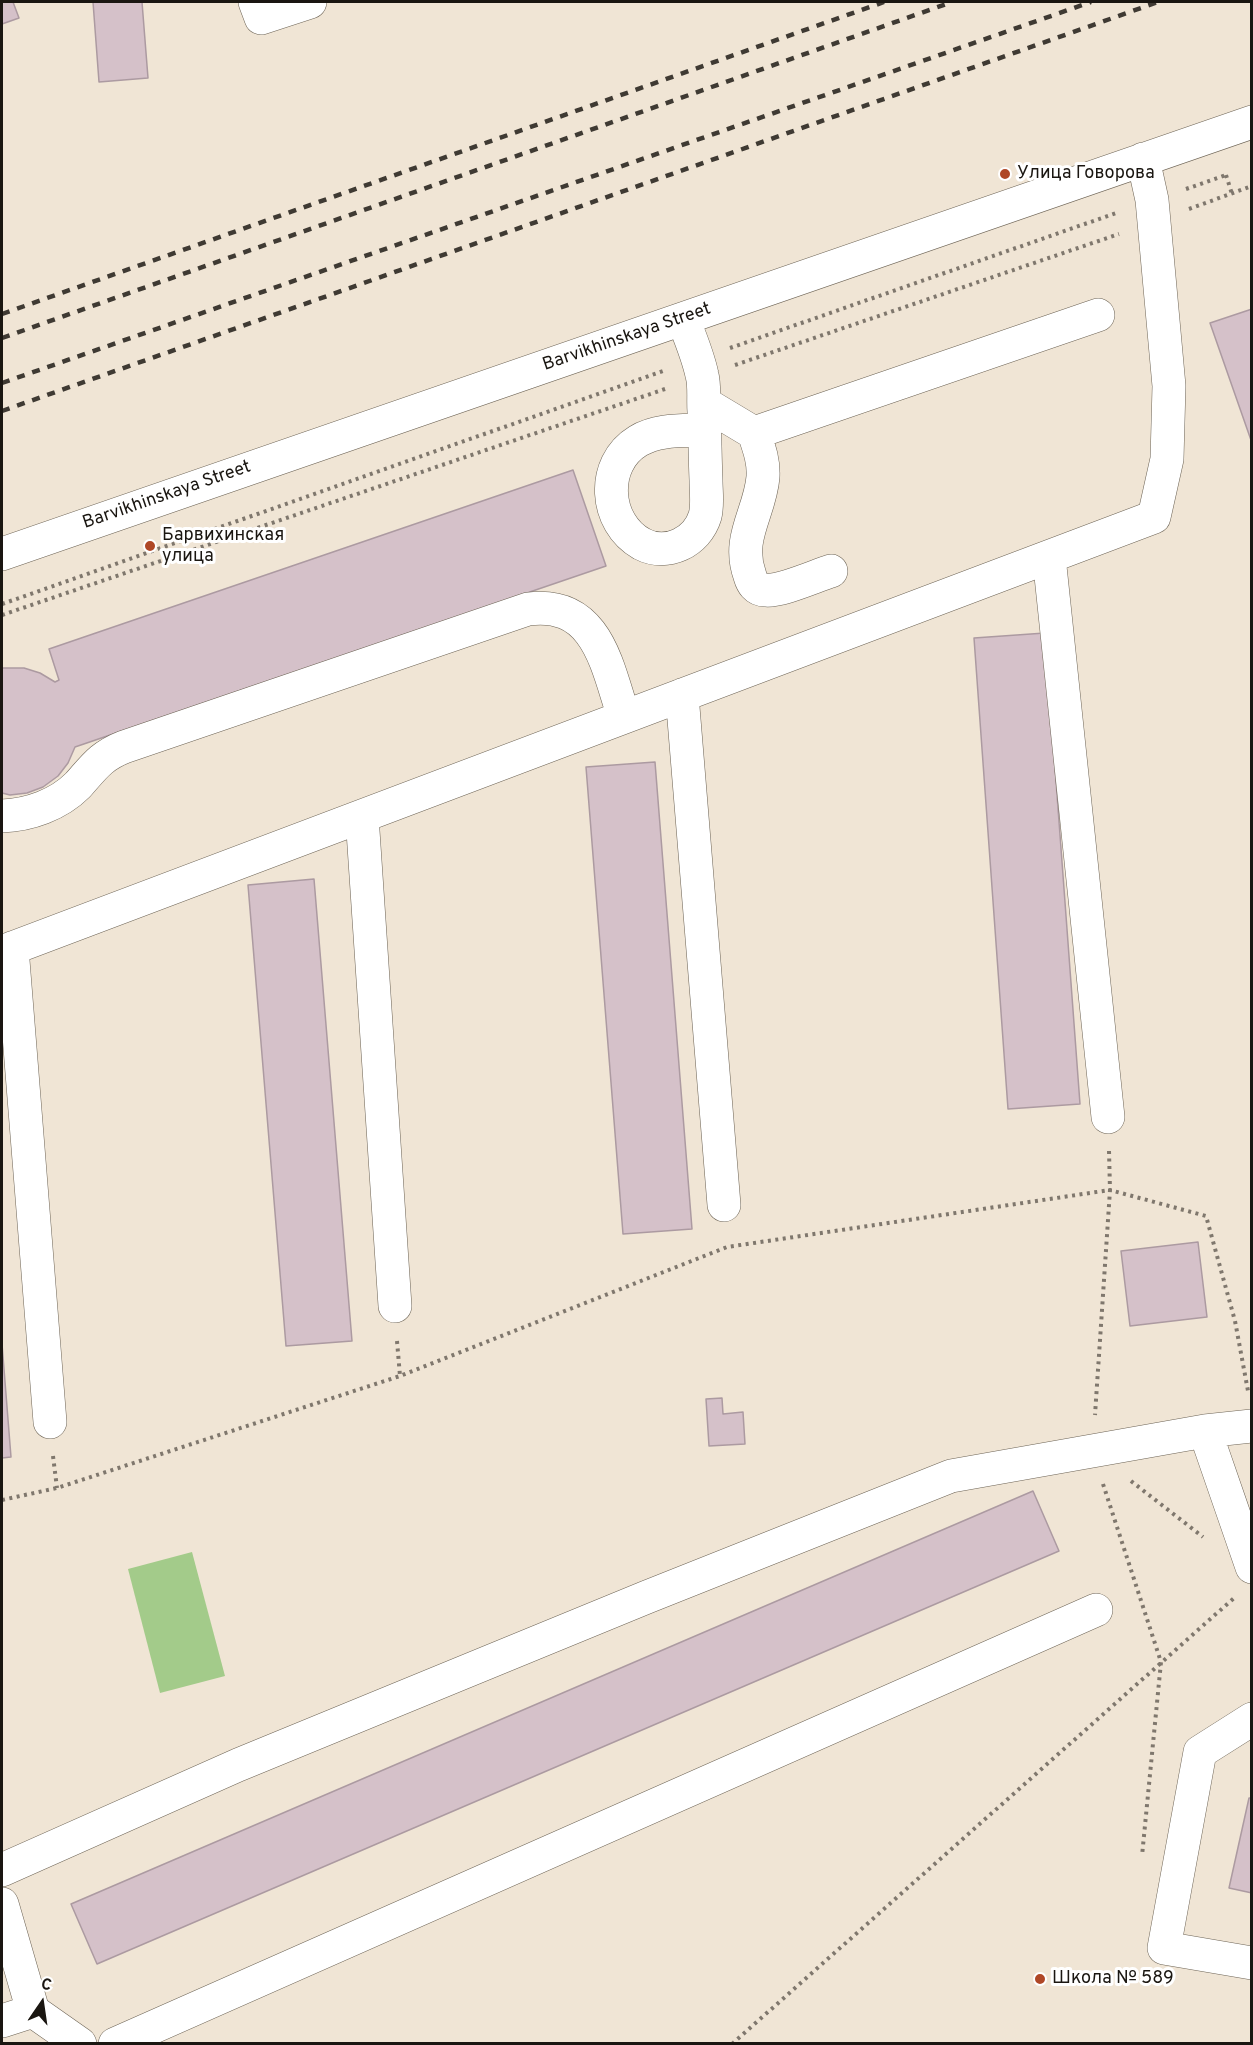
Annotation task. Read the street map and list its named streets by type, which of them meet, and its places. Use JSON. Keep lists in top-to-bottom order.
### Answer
{
  "streets": {
    "street": ["Barvikhinskaya Street"]
  },
  "places": ["Улица Говорова", "Барвихинская улица", "Школа № 589"],
  "north": "top"
}
